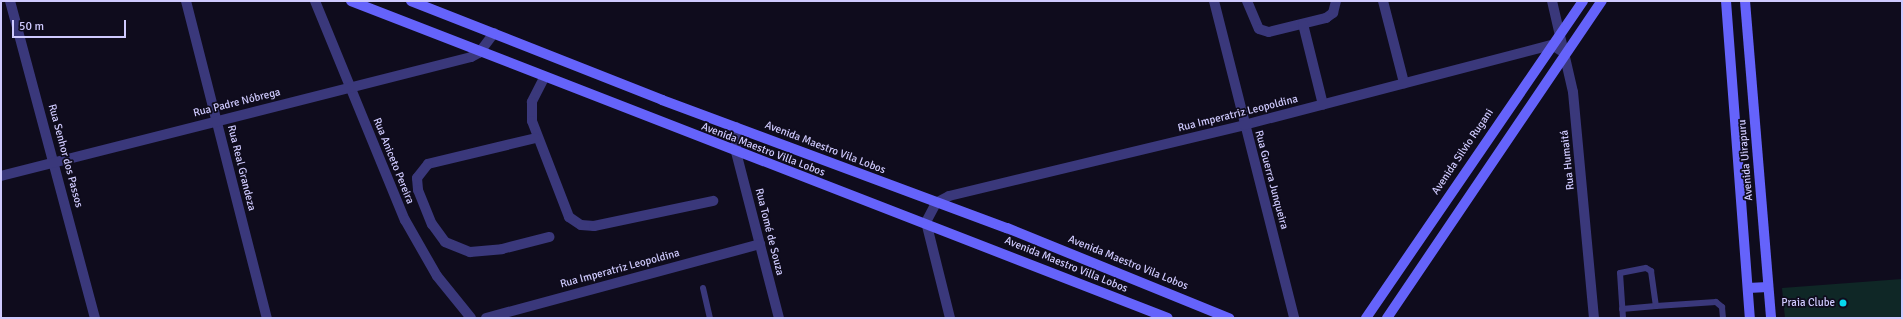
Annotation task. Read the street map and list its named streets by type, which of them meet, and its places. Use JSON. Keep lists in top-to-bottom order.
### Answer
{
  "streets": {
    "street": [
      "Rua Padre Nóbrega",
      "Rua Imperatriz Leopoldina",
      "Avenida Maestro Vila Lobos",
      "Avenida Maestro Villa Lobos",
      "Avenida Silvio Rugani",
      "Rua Senhor dos Passos",
      "Rua Humaitá",
      "Avenida Uirapuru",
      "Rua Aniceto Pereira",
      "Rua Real Grandeza",
      "Rua Guerra Junqueira",
      "Rua Tomé de Souza"
    ]
  },
  "crossings": [
    ["Rua Padre Nóbrega", "Avenida Maestro Villa Lobos"],
    ["Rua Padre Nóbrega", "Rua Senhor dos Passos"],
    ["Rua Padre Nóbrega", "Rua Aniceto Pereira"],
    ["Rua Padre Nóbrega", "Rua Real Grandeza"],
    ["Rua Imperatriz Leopoldina", "Avenida Maestro Vila Lobos"],
    ["Rua Imperatriz Leopoldina", "Avenida Silvio Rugani"],
    ["Rua Imperatriz Leopoldina", "Rua Guerra Junqueira"],
    ["Rua Imperatriz Leopoldina", "Rua Tomé de Souza"],
    ["Avenida Maestro Vila Lobos", "Rua Tomé de Souza"],
    ["Avenida Maestro Villa Lobos", "Rua Tomé de Souza"],
    ["Avenida Silvio Rugani", "Rua Humaitá"]
  ],
  "places": ["Praia Clube"],
  "scale_bar": "50 m"
}
